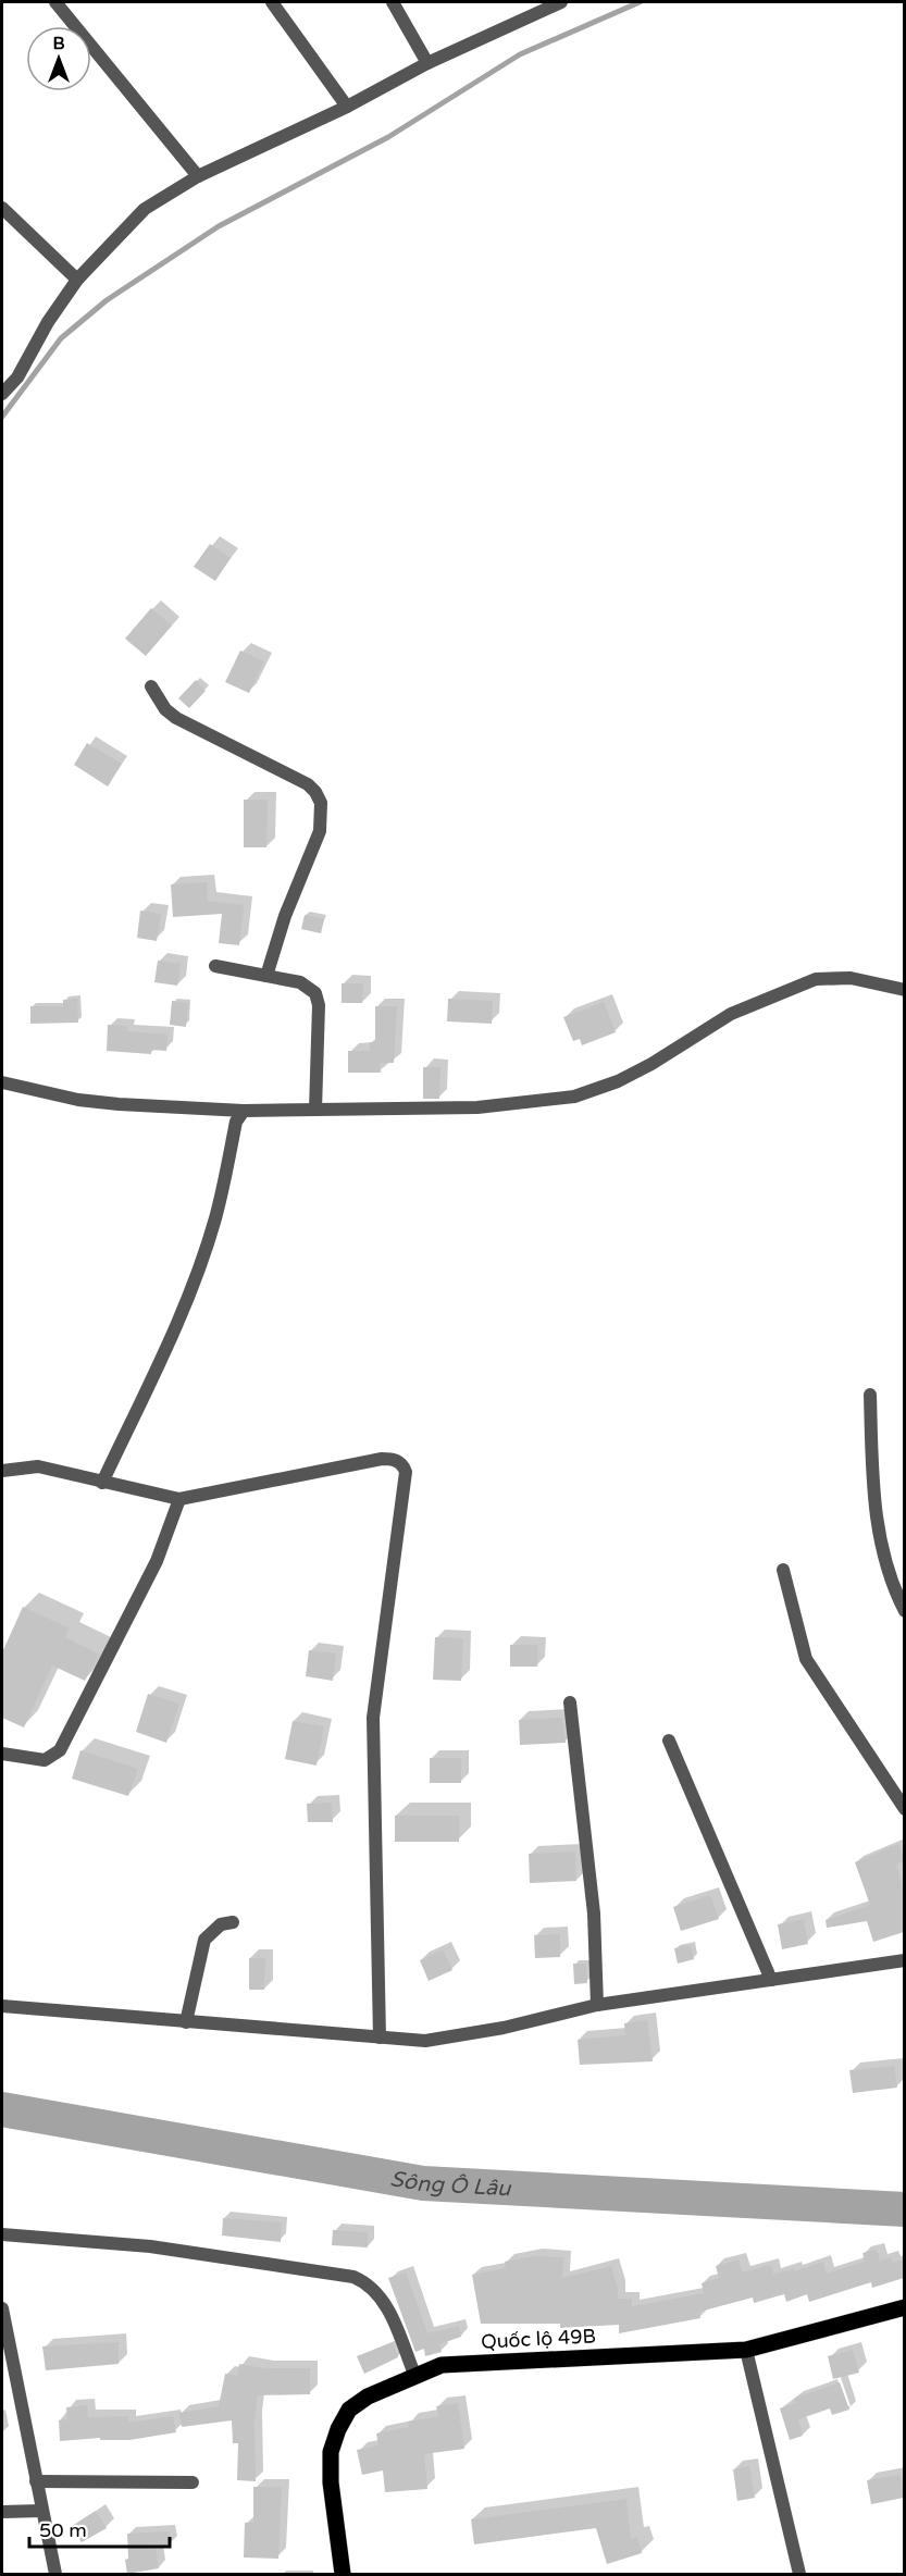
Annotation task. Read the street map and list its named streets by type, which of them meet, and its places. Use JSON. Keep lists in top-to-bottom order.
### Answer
{
  "streets": {
    "main road": ["Quốc lộ 49B"]
  },
  "water": ["Sông Ô Lâu"],
  "scale_bar": "50 m",
  "north": "top"
}
